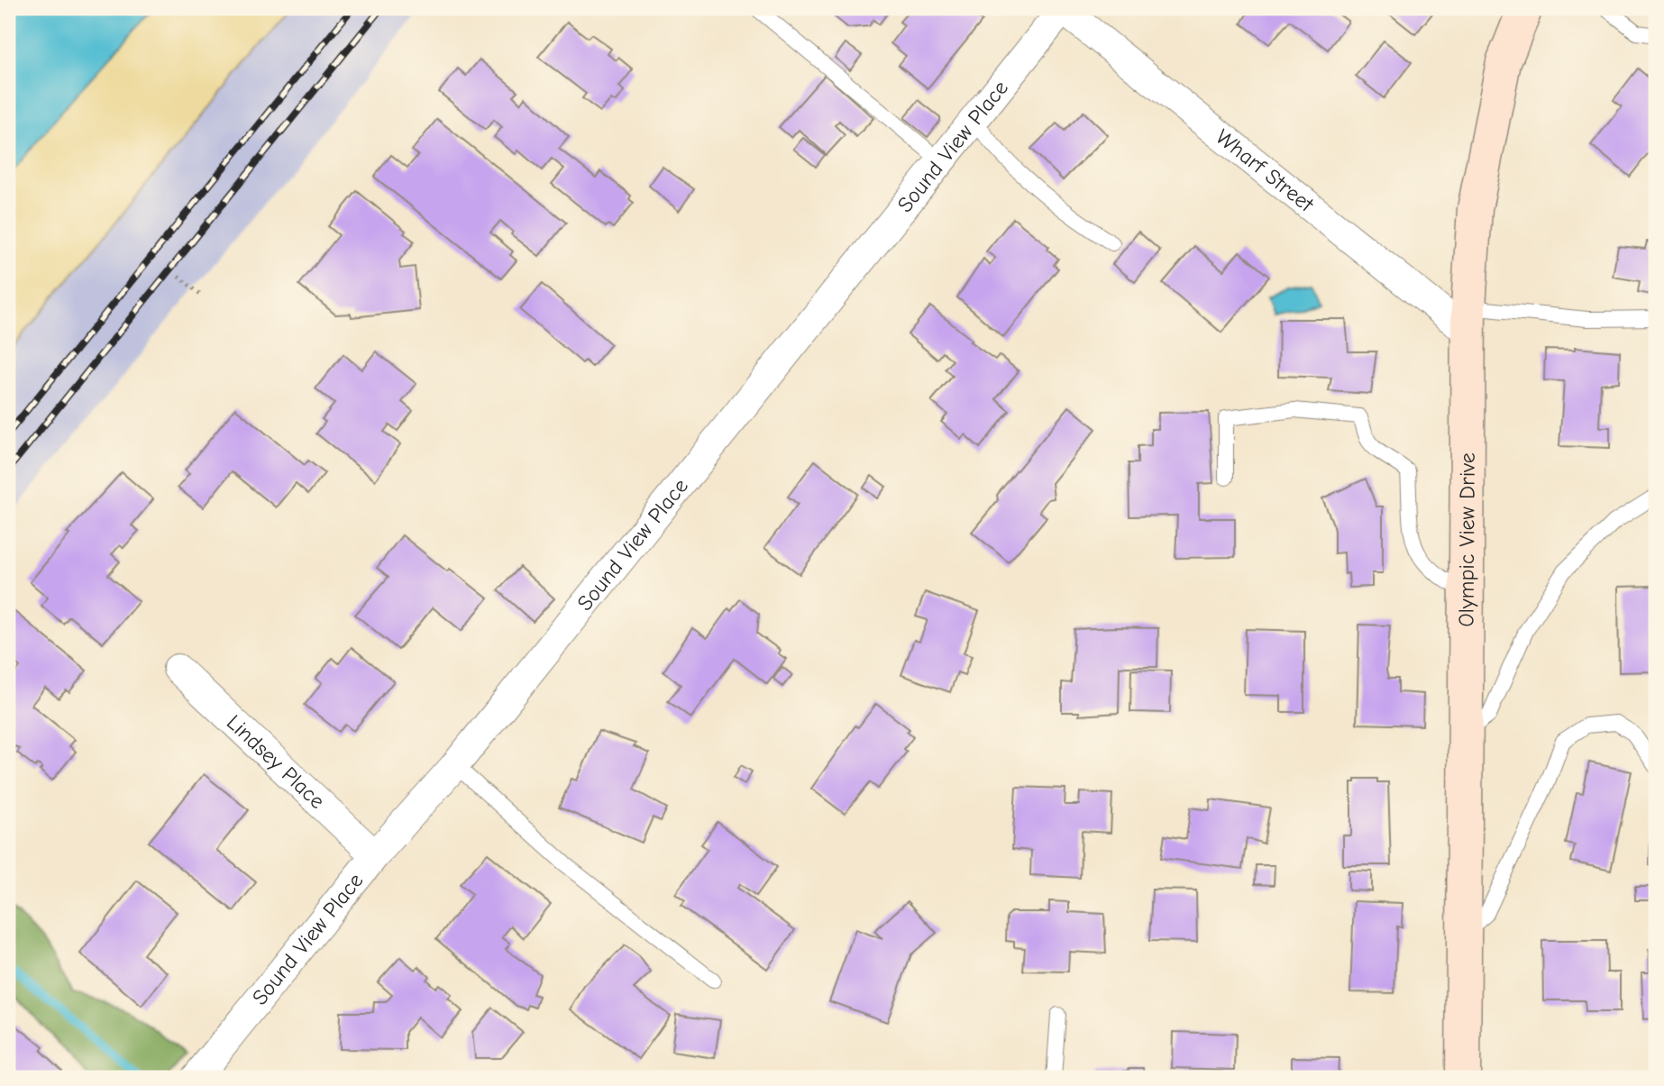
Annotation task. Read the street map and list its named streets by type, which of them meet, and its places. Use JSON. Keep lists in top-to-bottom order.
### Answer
{
  "streets": {
    "main road": ["Olympic View Drive"],
    "street": ["Sound View Place", "Wharf Street", "Lindsey Place"]
  },
  "crossings": [
    ["Sound View Place", "Wharf Street"],
    ["Sound View Place", "Lindsey Place"],
    ["Wharf Street", "Olympic View Drive"]
  ]
}
